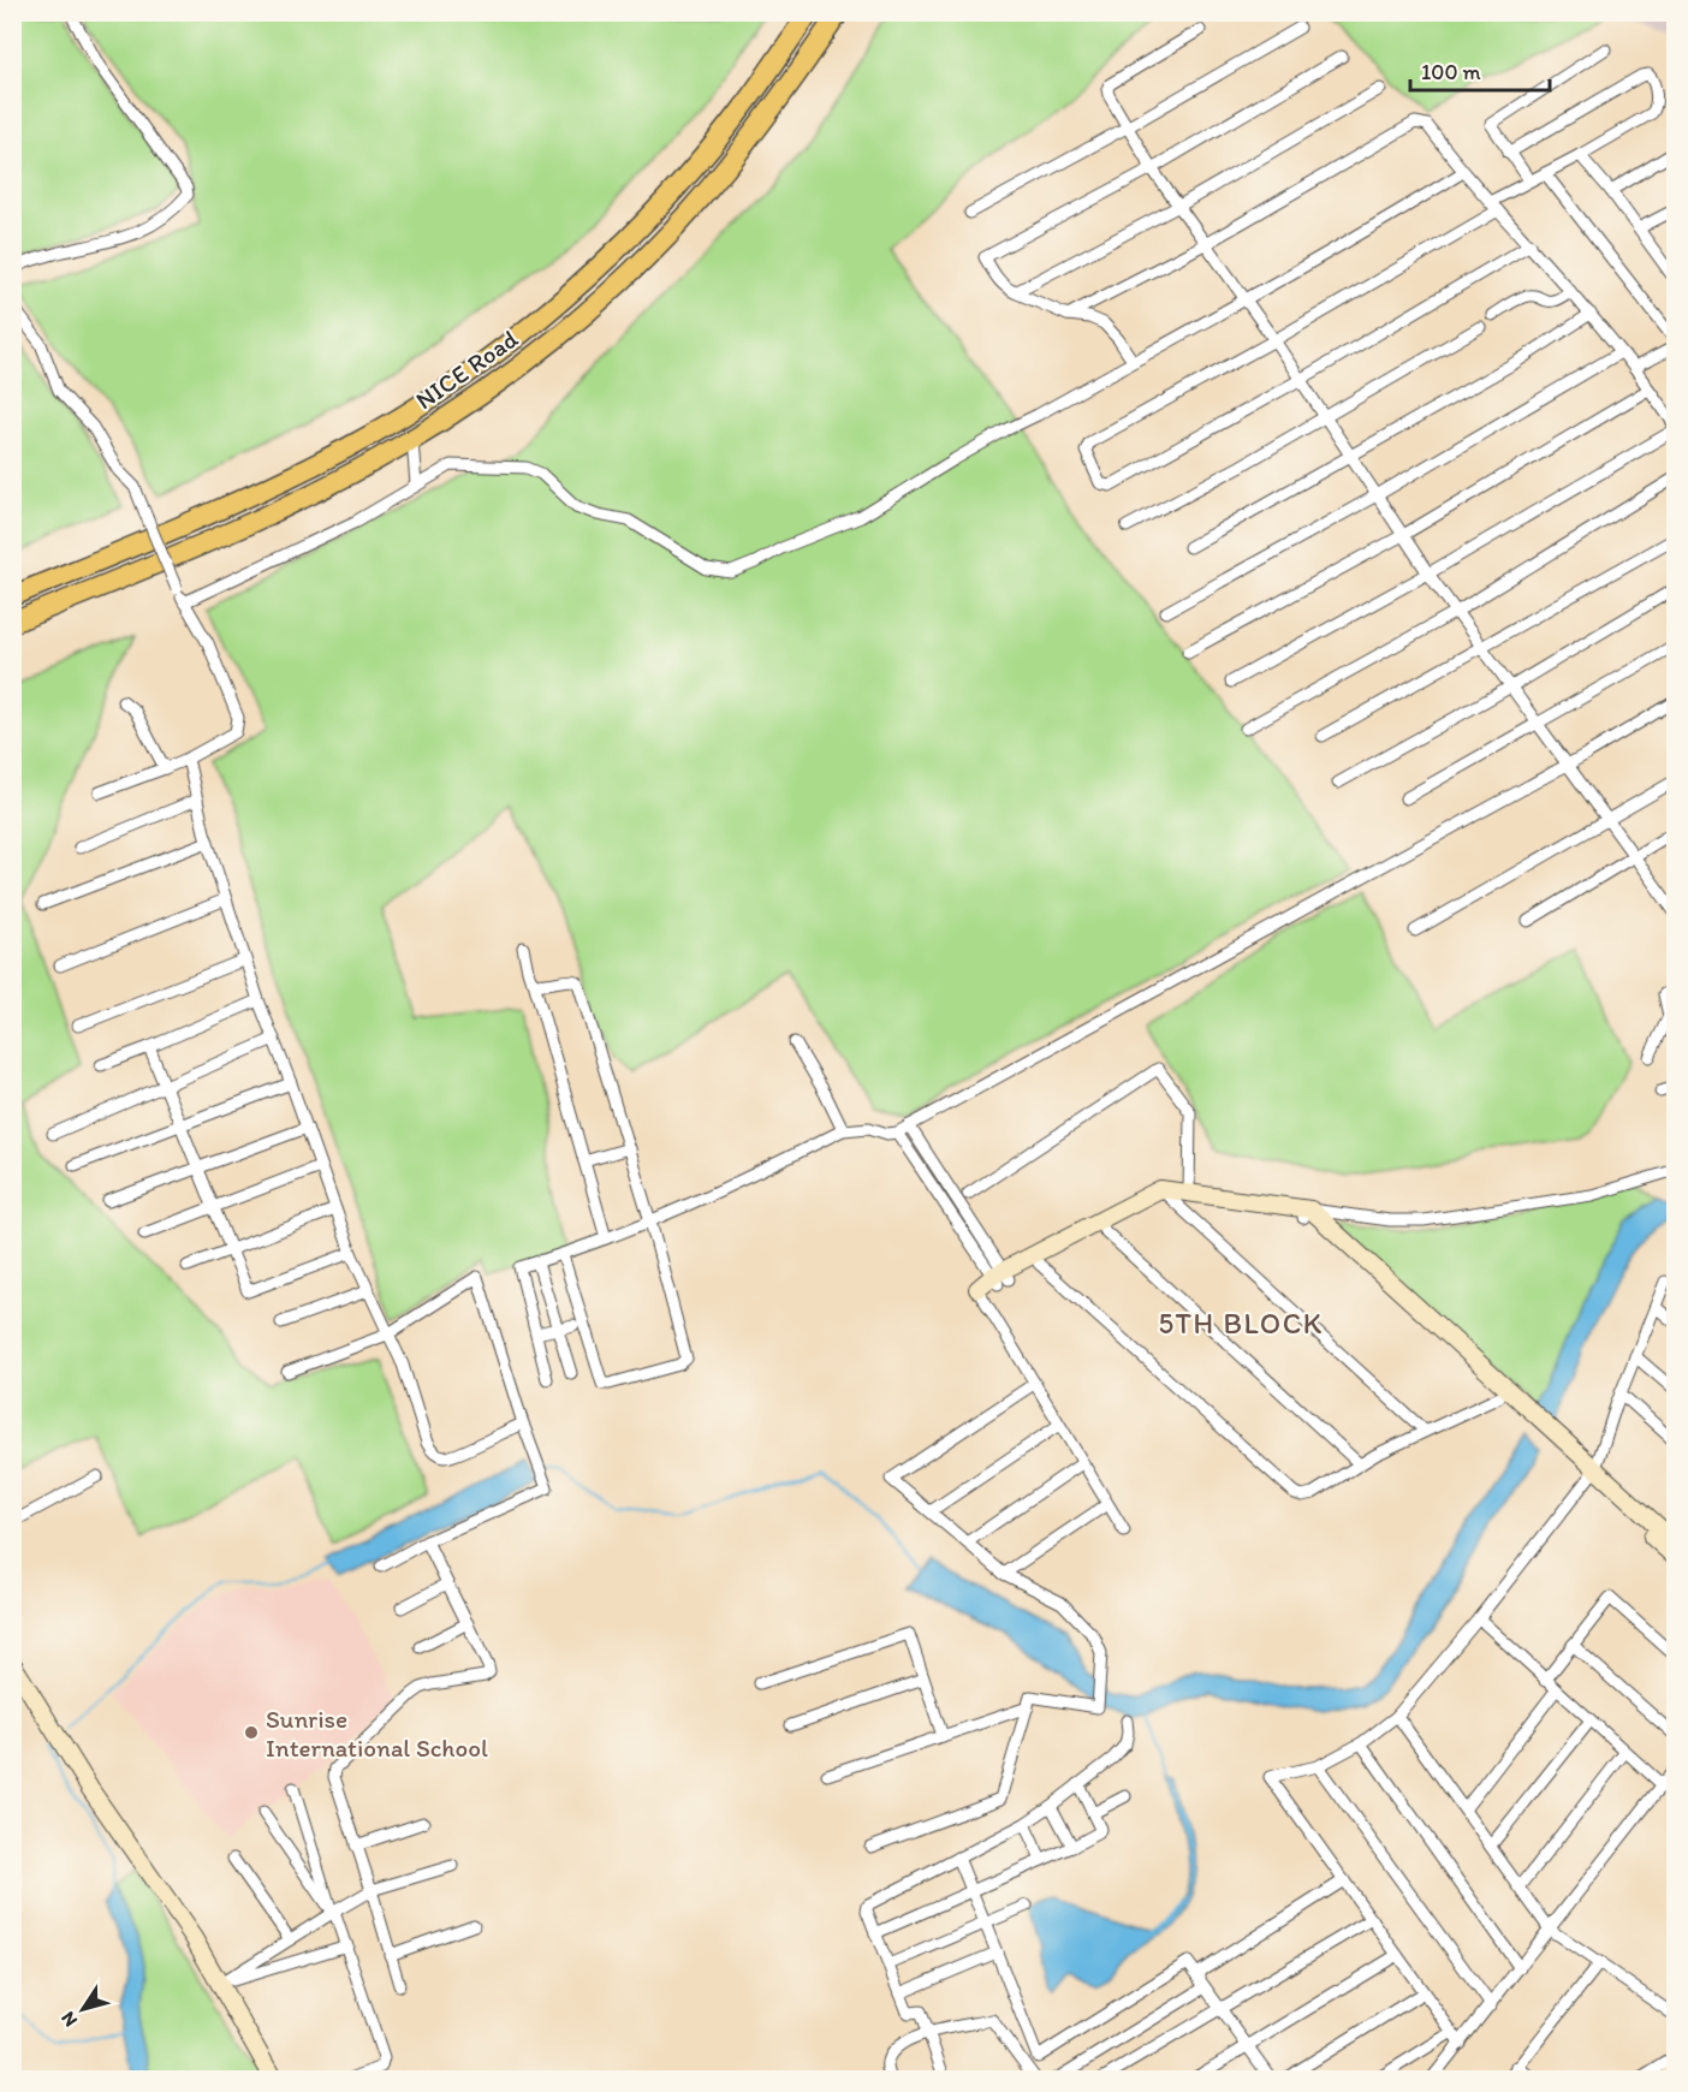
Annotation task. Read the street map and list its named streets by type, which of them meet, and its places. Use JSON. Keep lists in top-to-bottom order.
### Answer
{
  "streets": {
    "highway": ["NICE Road"]
  },
  "districts": ["5TH BLOCK"],
  "places": ["Sunrise International School"],
  "scale_bar": "100 m",
  "north": "bottom left"
}
